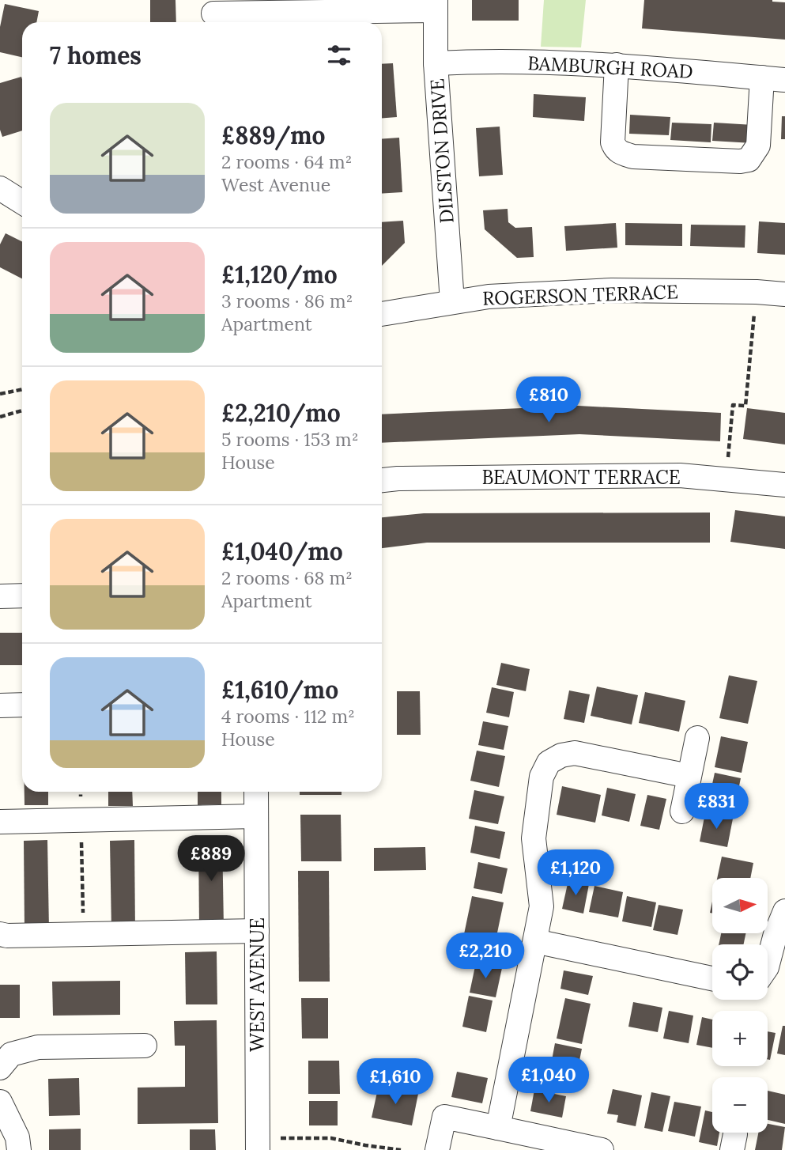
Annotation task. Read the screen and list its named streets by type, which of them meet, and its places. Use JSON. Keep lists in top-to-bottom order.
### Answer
{
  "streets": {
    "street": [
      "BAMBURGH ROAD",
      "DILSTON DRIVE",
      "ROGERSON TERRACE",
      "BEAUMONT TERRACE",
      "WEST AVENUE"
    ]
  },
  "crossings": [
    ["BAMBURGH ROAD", "DILSTON DRIVE"],
    ["DILSTON DRIVE", "ROGERSON TERRACE"]
  ],
  "north": "right",
  "page": {
    "heading": "7 homes",
    "list": [
      {
        "name": "£889/mo",
        "note": "2 rooms · 64 m² · West Avenue"
      },
      {
        "name": "£1,120/mo",
        "note": "3 rooms · 86 m² · Apartment"
      },
      {
        "name": "£2,210/mo",
        "note": "5 rooms · 153 m² · House"
      },
      {
        "name": "£1,040/mo",
        "note": "2 rooms · 68 m² · Apartment"
      },
      {
        "name": "£1,610/mo",
        "note": "4 rooms · 112 m² · House"
      }
    ],
    "price": [
      "£810",
      "£831",
      "£889",
      "£1,120",
      "£2,210",
      "£1,040",
      "£1,610"
    ],
    "map_buttons": ["+", "−"]
  }
}
